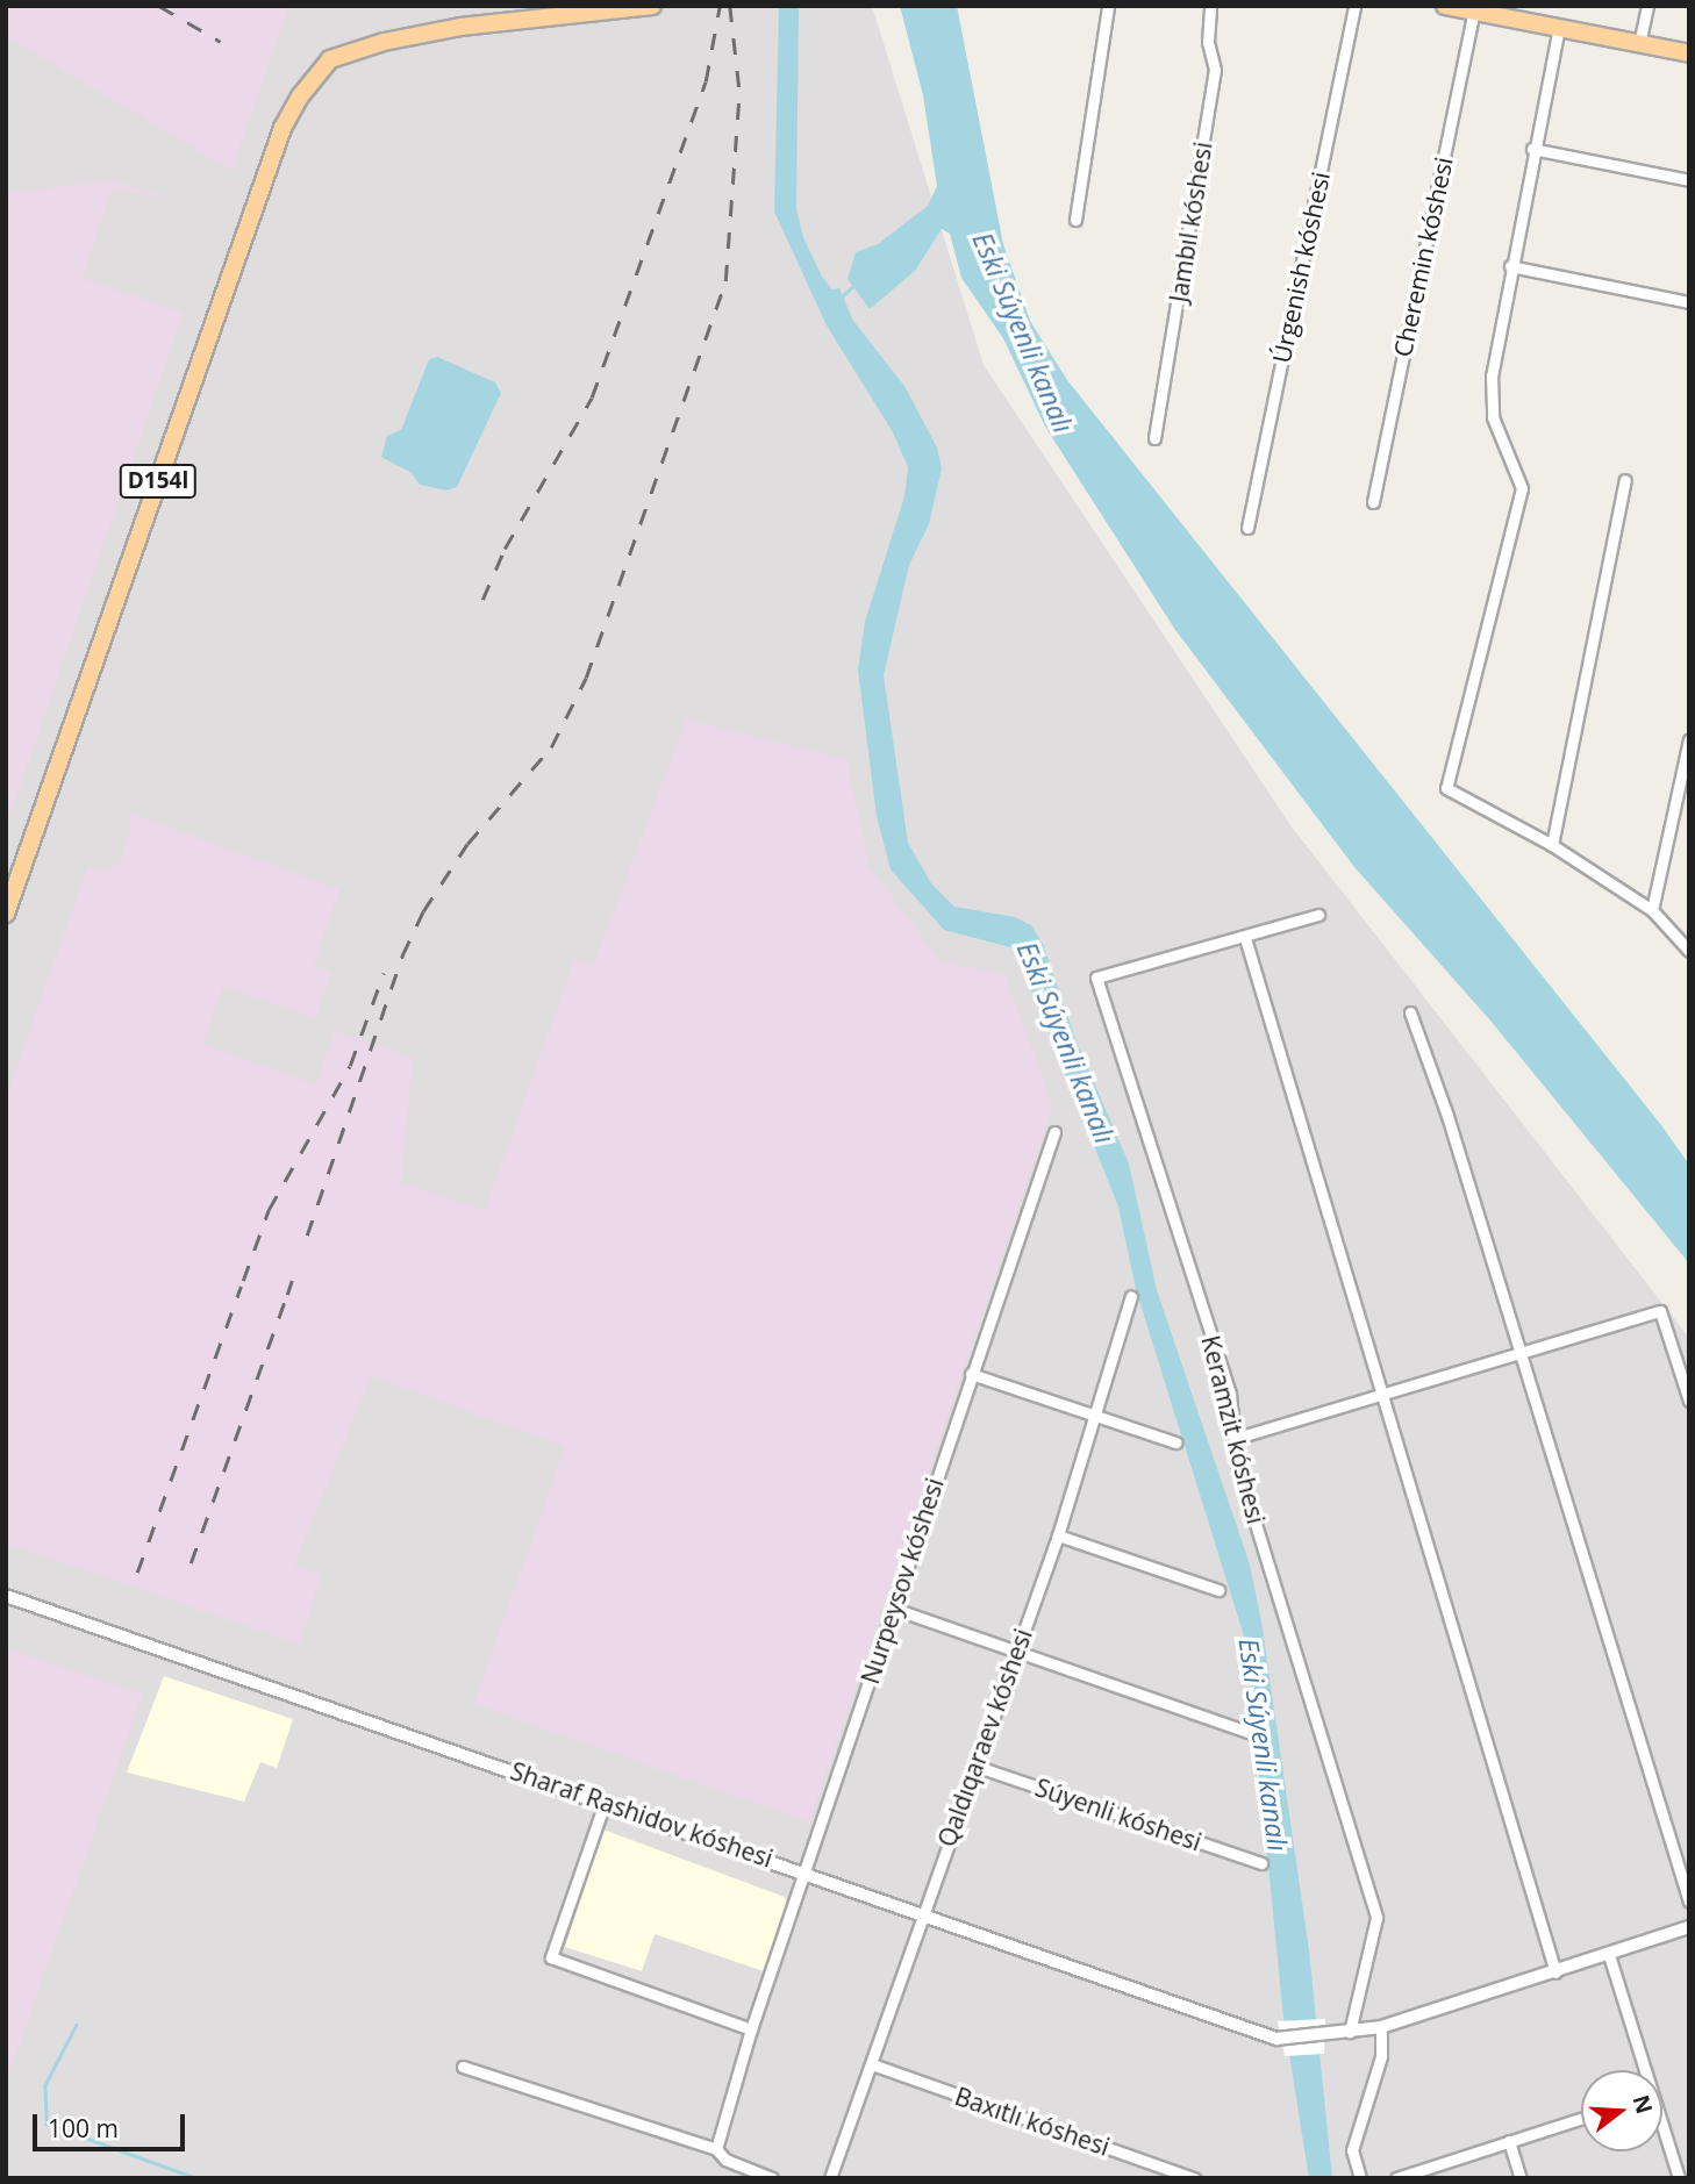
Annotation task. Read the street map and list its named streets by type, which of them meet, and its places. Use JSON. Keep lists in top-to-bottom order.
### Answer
{
  "streets": {
    "main road": ["D154l"],
    "street": [
      "Jambıl kóshesi",
      "Cheremin kóshesi",
      "Úrgenish kóshesi",
      "Keramzit kóshesi",
      "Nurpeysov kóshesi",
      "Qaldıqaraev kóshesi",
      "Sharaf Rashidov kóshesi",
      "Súyenli kóshesi",
      "Baxıtlı kóshesi"
    ]
  },
  "crossings": [
    ["Keramzit kóshesi", "Sharaf Rashidov kóshesi"],
    ["Nurpeysov kóshesi", "Sharaf Rashidov kóshesi"],
    ["Qaldıqaraev kóshesi", "Sharaf Rashidov kóshesi"],
    ["Qaldıqaraev kóshesi", "Súyenli kóshesi"],
    ["Qaldıqaraev kóshesi", "Baxıtlı kóshesi"]
  ],
  "water": ["Eski Súyenli kanalı"],
  "scale_bar": "100 m",
  "north": "right"
}
